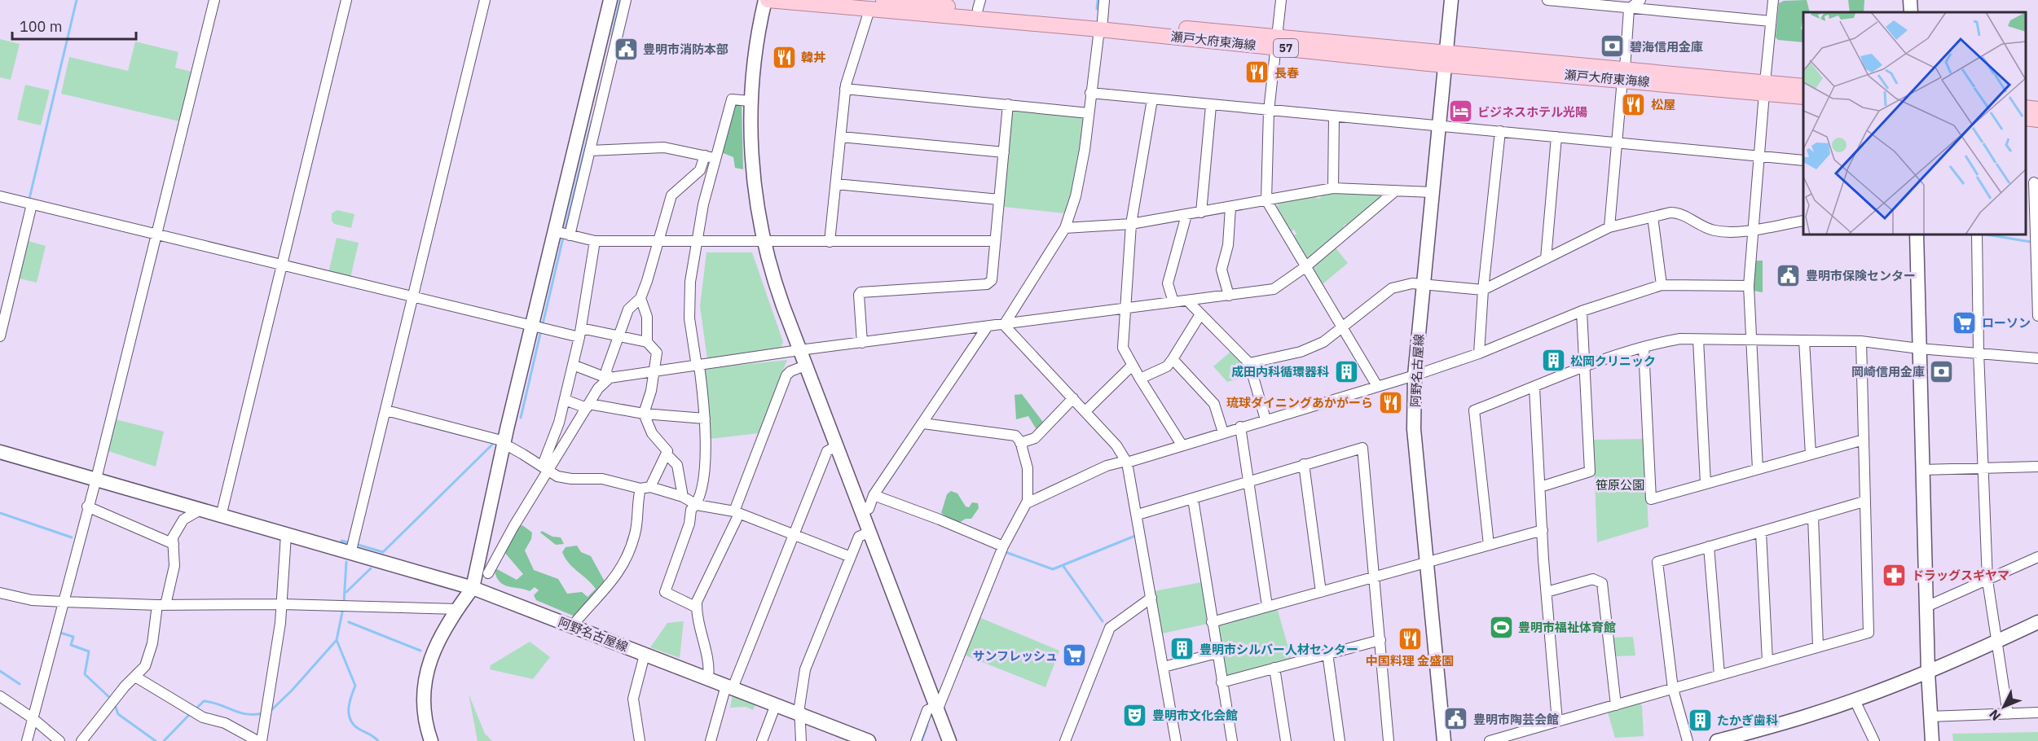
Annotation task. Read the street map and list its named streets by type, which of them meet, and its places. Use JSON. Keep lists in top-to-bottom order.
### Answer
{
  "streets": {
    "main road": ["瀬戸大府東海線", "57"],
    "street": ["阿野名古屋線"]
  },
  "crossings": [
    ["瀬戸大府東海線", "阿野名古屋線"]
  ],
  "parks": ["笹原公園"],
  "places": {
    "bank": ["碧海信用金庫", "岡崎信用金庫"],
    "public building": ["豊明市消防本部", "豊明市保険センター", "豊明市陶芸会館"],
    "restaurant": [
      "韓丼",
      "長春",
      "松屋",
      "琉球ダイニングあかがーら",
      "中国料理 金盛園"
    ],
    "hotel": ["ビジネスホテル光陽"],
    "supermarket": ["ローソン", "サンフレッシュ"],
    "building": [
      "松岡クリニック",
      "成田内科循環器科",
      "豊明市シルバー人材センター",
      "たかぎ歯科"
    ],
    "pharmacy": ["ドラッグスギヤマ"],
    "sports": ["豊明市福祉体育館"],
    "theatre": ["豊明市文化会館"]
  },
  "scale_bar": "100 m",
  "north": "bottom left"
}
